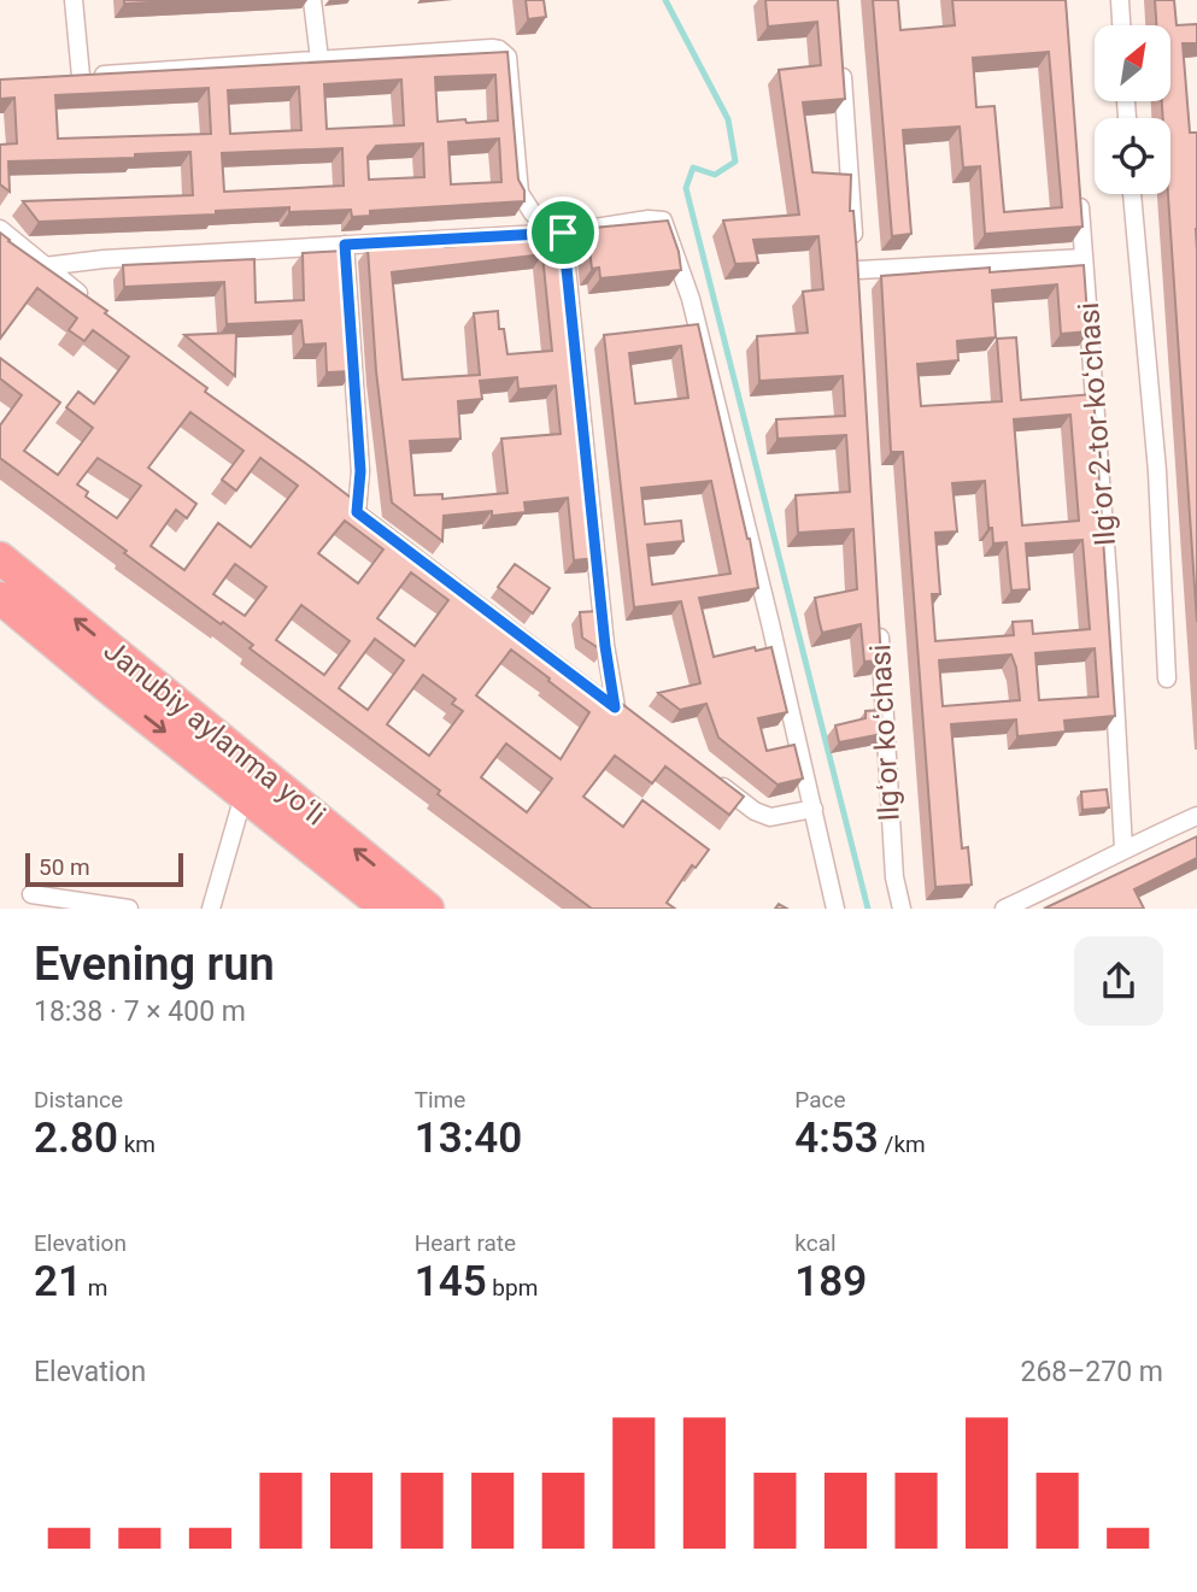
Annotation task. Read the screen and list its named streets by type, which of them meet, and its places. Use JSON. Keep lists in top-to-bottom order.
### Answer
{
  "streets": {
    "highway": ["Janubiy aylanma yoʻli"],
    "street": ["Ilgʻor 2-tor koʻchasi", "Ilgʻor koʻchasi"]
  },
  "scale_bar": "50 m",
  "north": "top right",
  "page": {
    "scale": "50 m",
    "heading": ["Evening run", "18:38 · 7 × 400 m"],
    "stats": [
      ["Distance", "2.80 km"],
      ["Time", "13:40"],
      ["Pace", "4:53 /km"],
      ["Elevation", "21 m"],
      ["Heart rate", "145 bpm"],
      ["kcal", "189"]
    ],
    "chart": ["Elevation", "268–270 m"]
  }
}
